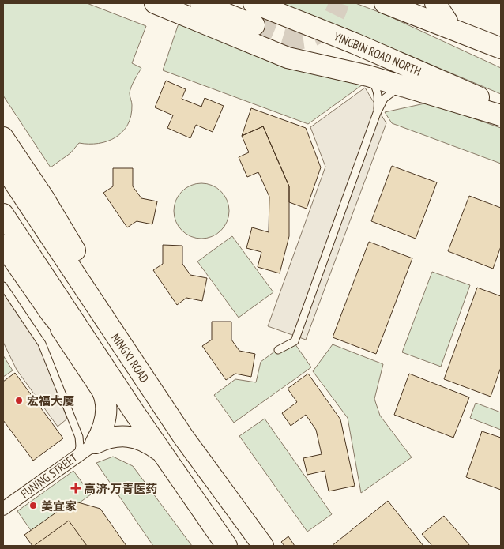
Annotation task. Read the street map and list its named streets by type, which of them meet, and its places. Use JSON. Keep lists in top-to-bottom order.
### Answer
{
  "streets": {
    "main road": ["YINGBIN ROAD NORTH", "NINGXI ROAD"],
    "street": ["FUNING STREET"]
  },
  "places": {
    "other": ["宏福大厦", "美宜家"],
    "health": ["高济·万青医药"]
  }
}
